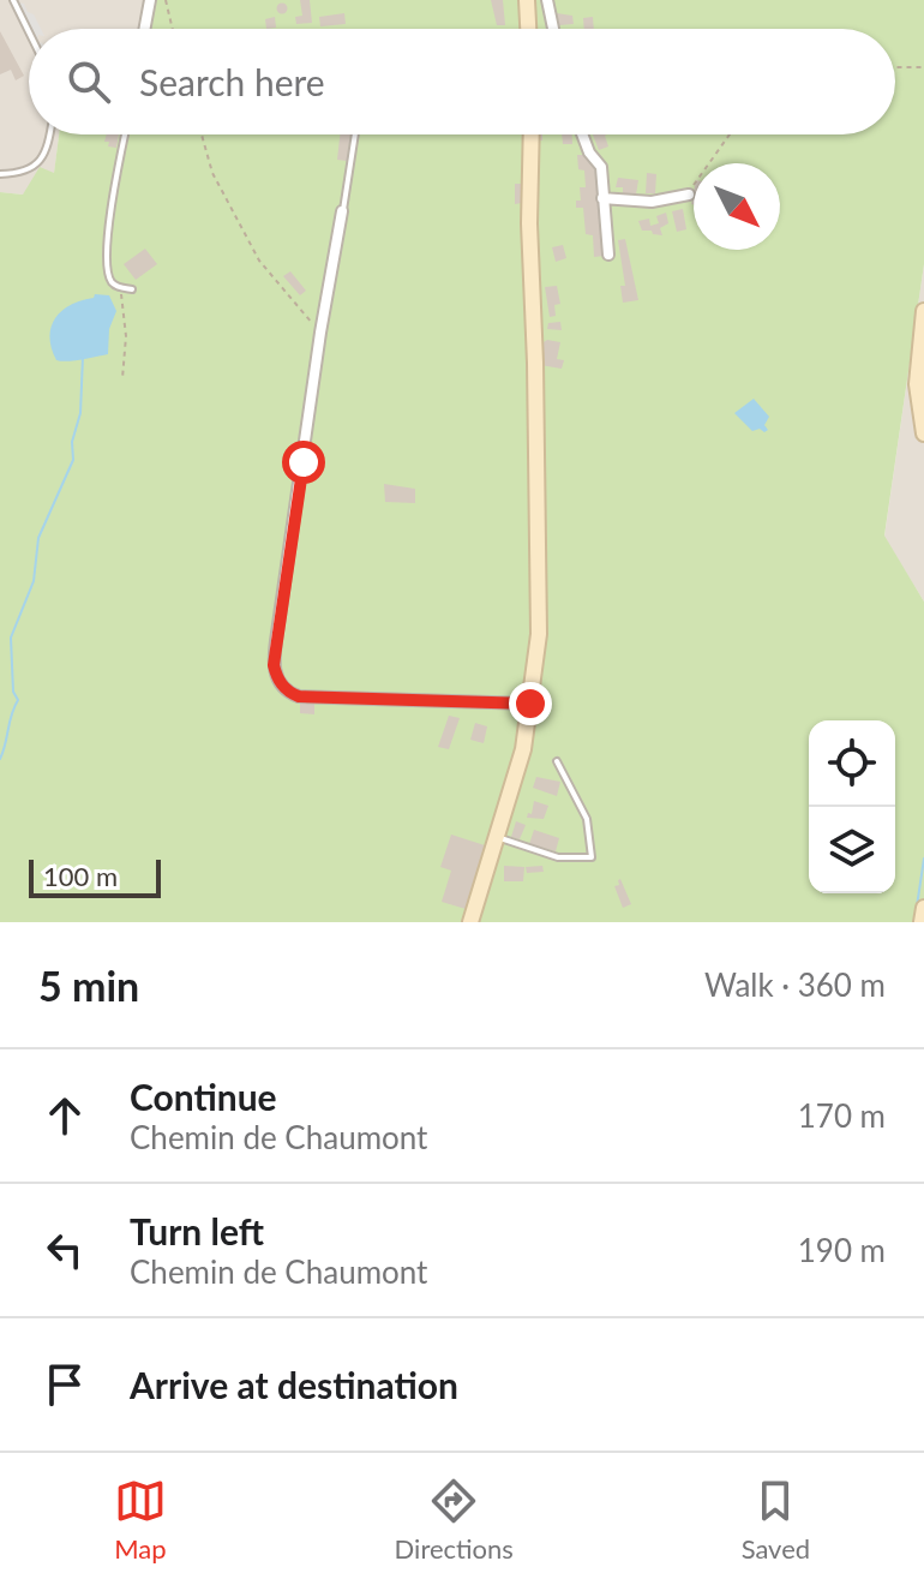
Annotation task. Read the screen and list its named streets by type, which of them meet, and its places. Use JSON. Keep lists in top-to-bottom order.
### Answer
{
  "scale_bar": "100 m",
  "north": "bottom right",
  "page": {
    "search": "Search here",
    "scale": "100 m",
    "heading": ["5 min", "Walk · 360 m"],
    "list": [
      ["Continue", "Chemin de Chaumont", "170 m"],
      ["Turn left", "Chemin de Chaumont", "190 m"],
      "Arrive at destination"
    ],
    "nav": ["Map", "Directions", "Saved"]
  }
}
